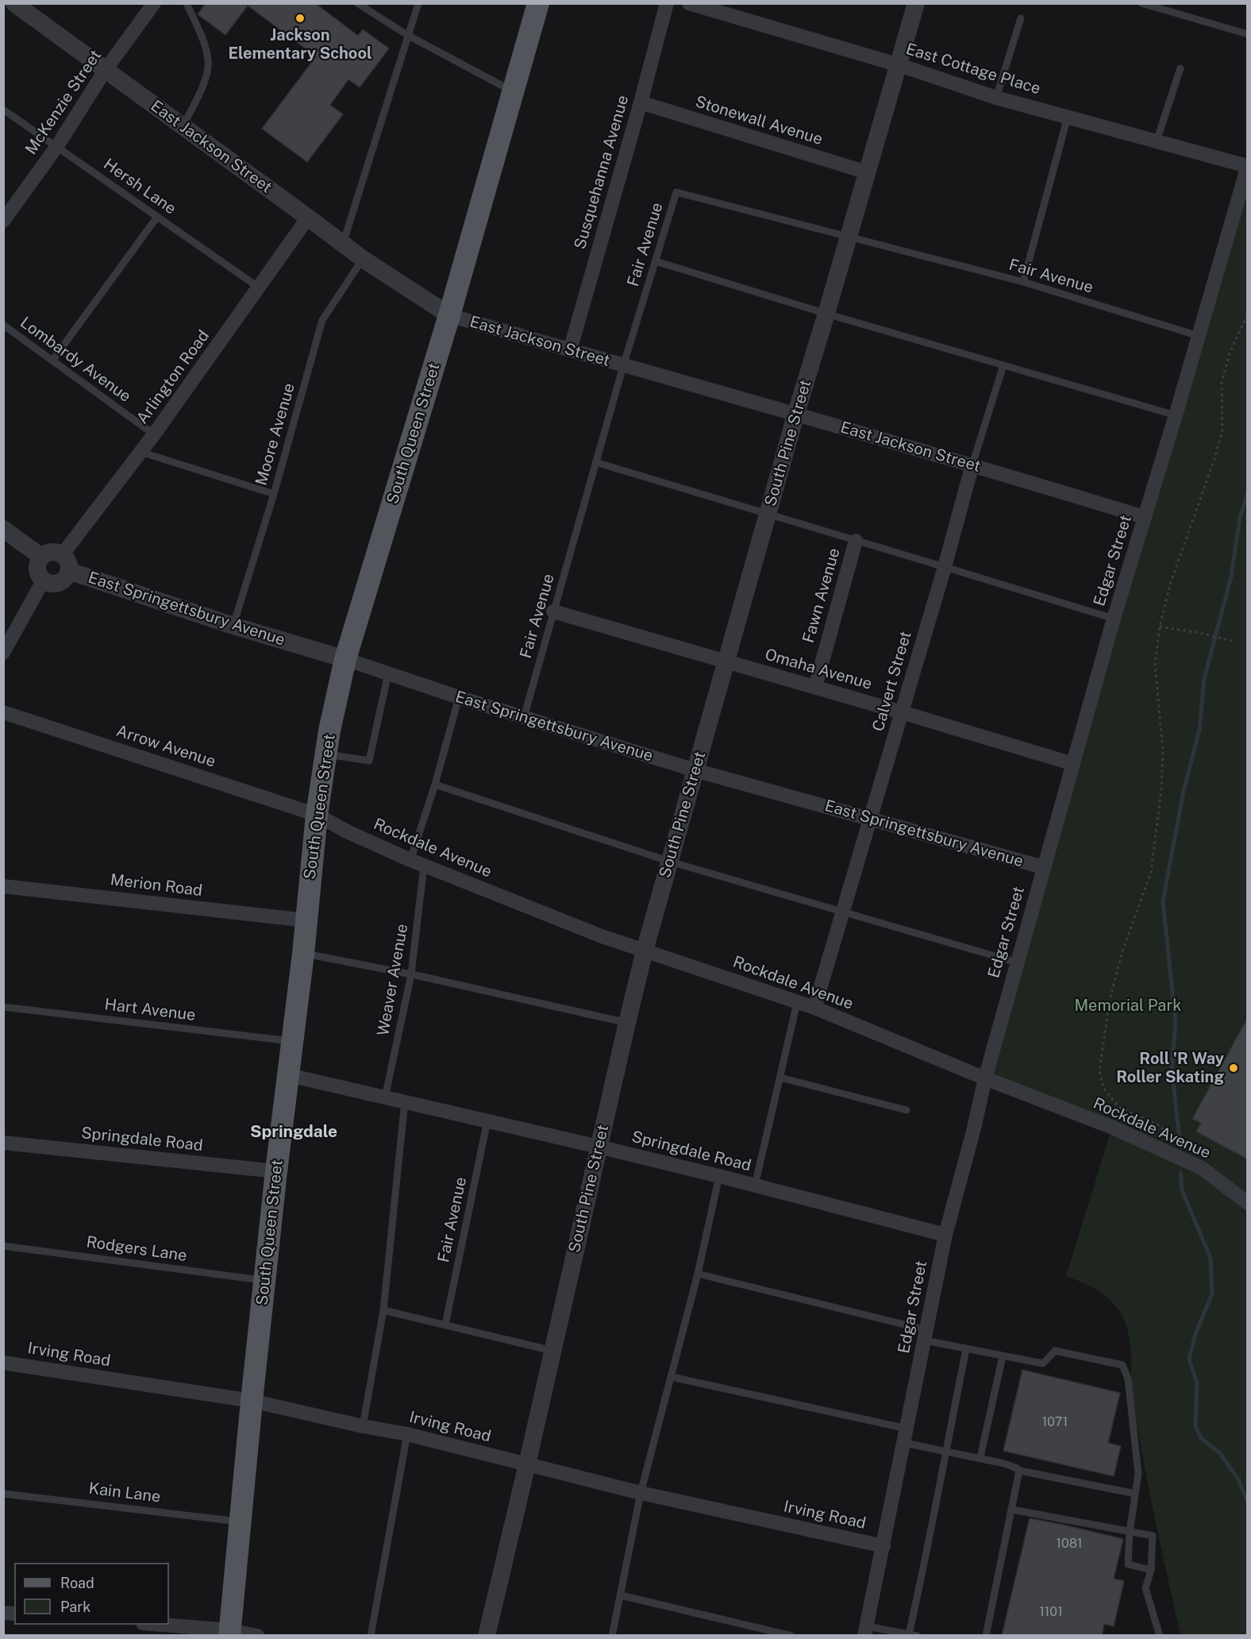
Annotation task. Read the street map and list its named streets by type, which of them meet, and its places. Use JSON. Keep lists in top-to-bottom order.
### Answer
{
  "streets": {
    "main road": ["South Queen Street"],
    "street": [
      "East Cottage Place",
      "McKenzie Street",
      "Stonewall Avenue",
      "East Jackson Street",
      "Susquehanna Avenue",
      "Arlington Road",
      "South Pine Street",
      "Edgar Street",
      "Fawn Avenue",
      "East Springettsbury Avenue",
      "Omaha Avenue",
      "Calvert Street",
      "Arrow Avenue",
      "Rockdale Avenue",
      "Merion Road",
      "Springdale Road",
      "Irving Road"
    ],
    "lane": [
      "Hersh Lane",
      "Fair Avenue",
      "Lombardy Avenue",
      "Moore Avenue",
      "Weaver Avenue",
      "Hart Avenue",
      "Rodgers Lane",
      "Kain Lane"
    ]
  },
  "crossings": [
    ["East Cottage Place", "South Pine Street"],
    ["East Cottage Place", "Edgar Street"],
    ["McKenzie Street", "East Jackson Street"],
    ["McKenzie Street", "Hersh Lane"],
    ["Stonewall Avenue", "Susquehanna Avenue"],
    ["Stonewall Avenue", "South Pine Street"],
    ["East Jackson Street", "Susquehanna Avenue"],
    ["East Jackson Street", "Fair Avenue"],
    ["East Jackson Street", "Arlington Road"],
    ["East Jackson Street", "South Queen Street"],
    ["East Jackson Street", "Moore Avenue"],
    ["East Jackson Street", "South Pine Street"],
    ["East Jackson Street", "Edgar Street"],
    ["East Jackson Street", "Calvert Street"],
    ["Hersh Lane", "Arlington Road"],
    ["Fair Avenue", "South Pine Street"],
    ["Fair Avenue", "Edgar Street"],
    ["Fair Avenue", "East Springettsbury Avenue"],
    ["Fair Avenue", "Omaha Avenue"],
    ["Fair Avenue", "Springdale Road"],
    ["Lombardy Avenue", "Arlington Road"],
    ["Arlington Road", "East Springettsbury Avenue"],
    ["South Queen Street", "East Springettsbury Avenue"],
    ["South Queen Street", "Arrow Avenue"],
    ["South Queen Street", "Rockdale Avenue"],
    ["South Queen Street", "Merion Road"],
    ["South Queen Street", "Hart Avenue"],
    ["South Queen Street", "Springdale Road"],
    ["South Queen Street", "Rodgers Lane"],
    ["South Queen Street", "Irving Road"],
    ["South Queen Street", "Kain Lane"],
    ["Moore Avenue", "East Springettsbury Avenue"],
    ["South Pine Street", "East Springettsbury Avenue"],
    ["South Pine Street", "Omaha Avenue"],
    ["South Pine Street", "Rockdale Avenue"],
    ["South Pine Street", "Springdale Road"],
    ["South Pine Street", "Irving Road"],
    ["Edgar Street", "East Springettsbury Avenue"],
    ["Edgar Street", "Omaha Avenue"],
    ["Edgar Street", "Rockdale Avenue"],
    ["Edgar Street", "Springdale Road"],
    ["Edgar Street", "Irving Road"],
    ["Fawn Avenue", "Omaha Avenue"],
    ["East Springettsbury Avenue", "Calvert Street"],
    ["Omaha Avenue", "Calvert Street"],
    ["Calvert Street", "Rockdale Avenue"],
    ["Arrow Avenue", "Rockdale Avenue"],
    ["Rockdale Avenue", "Weaver Avenue"],
    ["Weaver Avenue", "Springdale Road"]
  ],
  "districts": ["Springdale"],
  "parks": ["Memorial Park"],
  "places": ["Jackson Elementary School", "Roll 'R Way Roller Skating"],
  "house_numbers": ["1071", "1081", "1101"],
  "legend": ["Road", "Park"]
}
